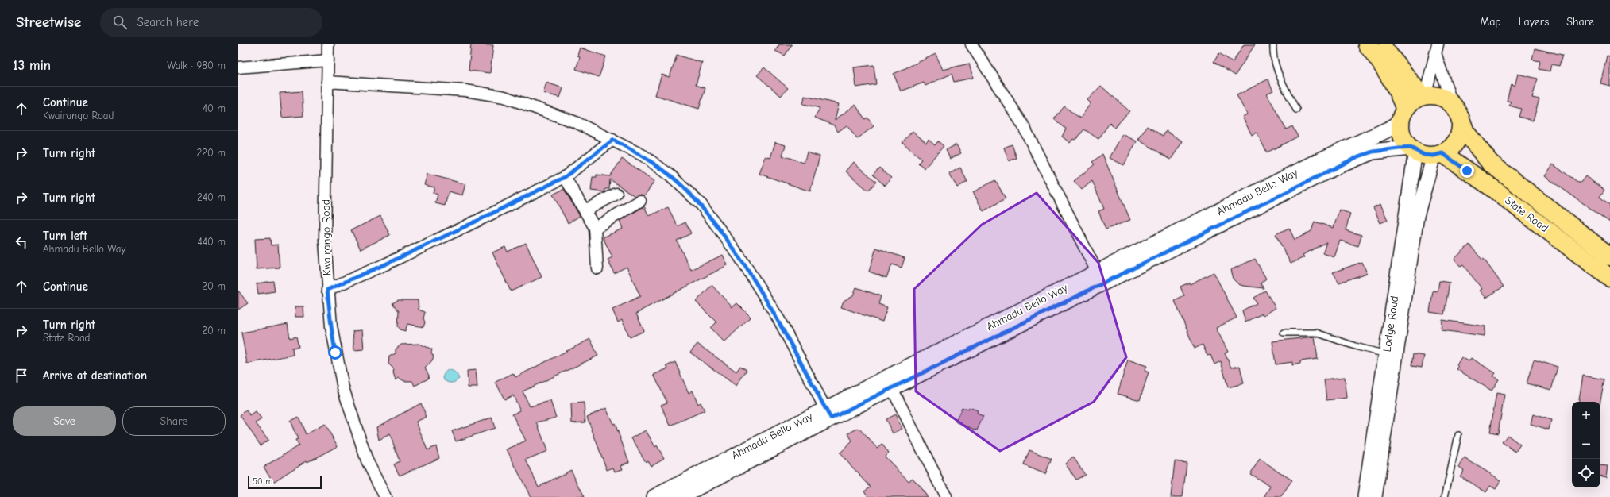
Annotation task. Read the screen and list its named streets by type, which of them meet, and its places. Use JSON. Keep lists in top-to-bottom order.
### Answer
{
  "streets": {
    "main road": ["Ahmadu Bello Way", "State Road"],
    "street": ["Kwairango Road", "Lodge Road"]
  },
  "crossings": [
    ["Ahmadu Bello Way", "State Road"],
    ["Ahmadu Bello Way", "Lodge Road"],
    ["State Road", "Lodge Road"]
  ],
  "scale_bar": "50 m",
  "page": {
    "header": "Streetwise",
    "search": "Search here",
    "nav": ["Map", "Layers", "Share"],
    "heading": ["13 min", "Walk · 980 m"],
    "list": [
      ["Continue", "Kwairango Road", "40 m"],
      ["Turn right", "220 m"],
      ["Turn right", "240 m"],
      ["Turn left", "Ahmadu Bello Way", "440 m"],
      ["Continue", "20 m"],
      ["Turn right", "State Road", "20 m"],
      "Arrive at destination"
    ],
    "buttons": ["Save", "Share"],
    "map_buttons": ["+", "−"],
    "scale": "50 m"
  }
}
